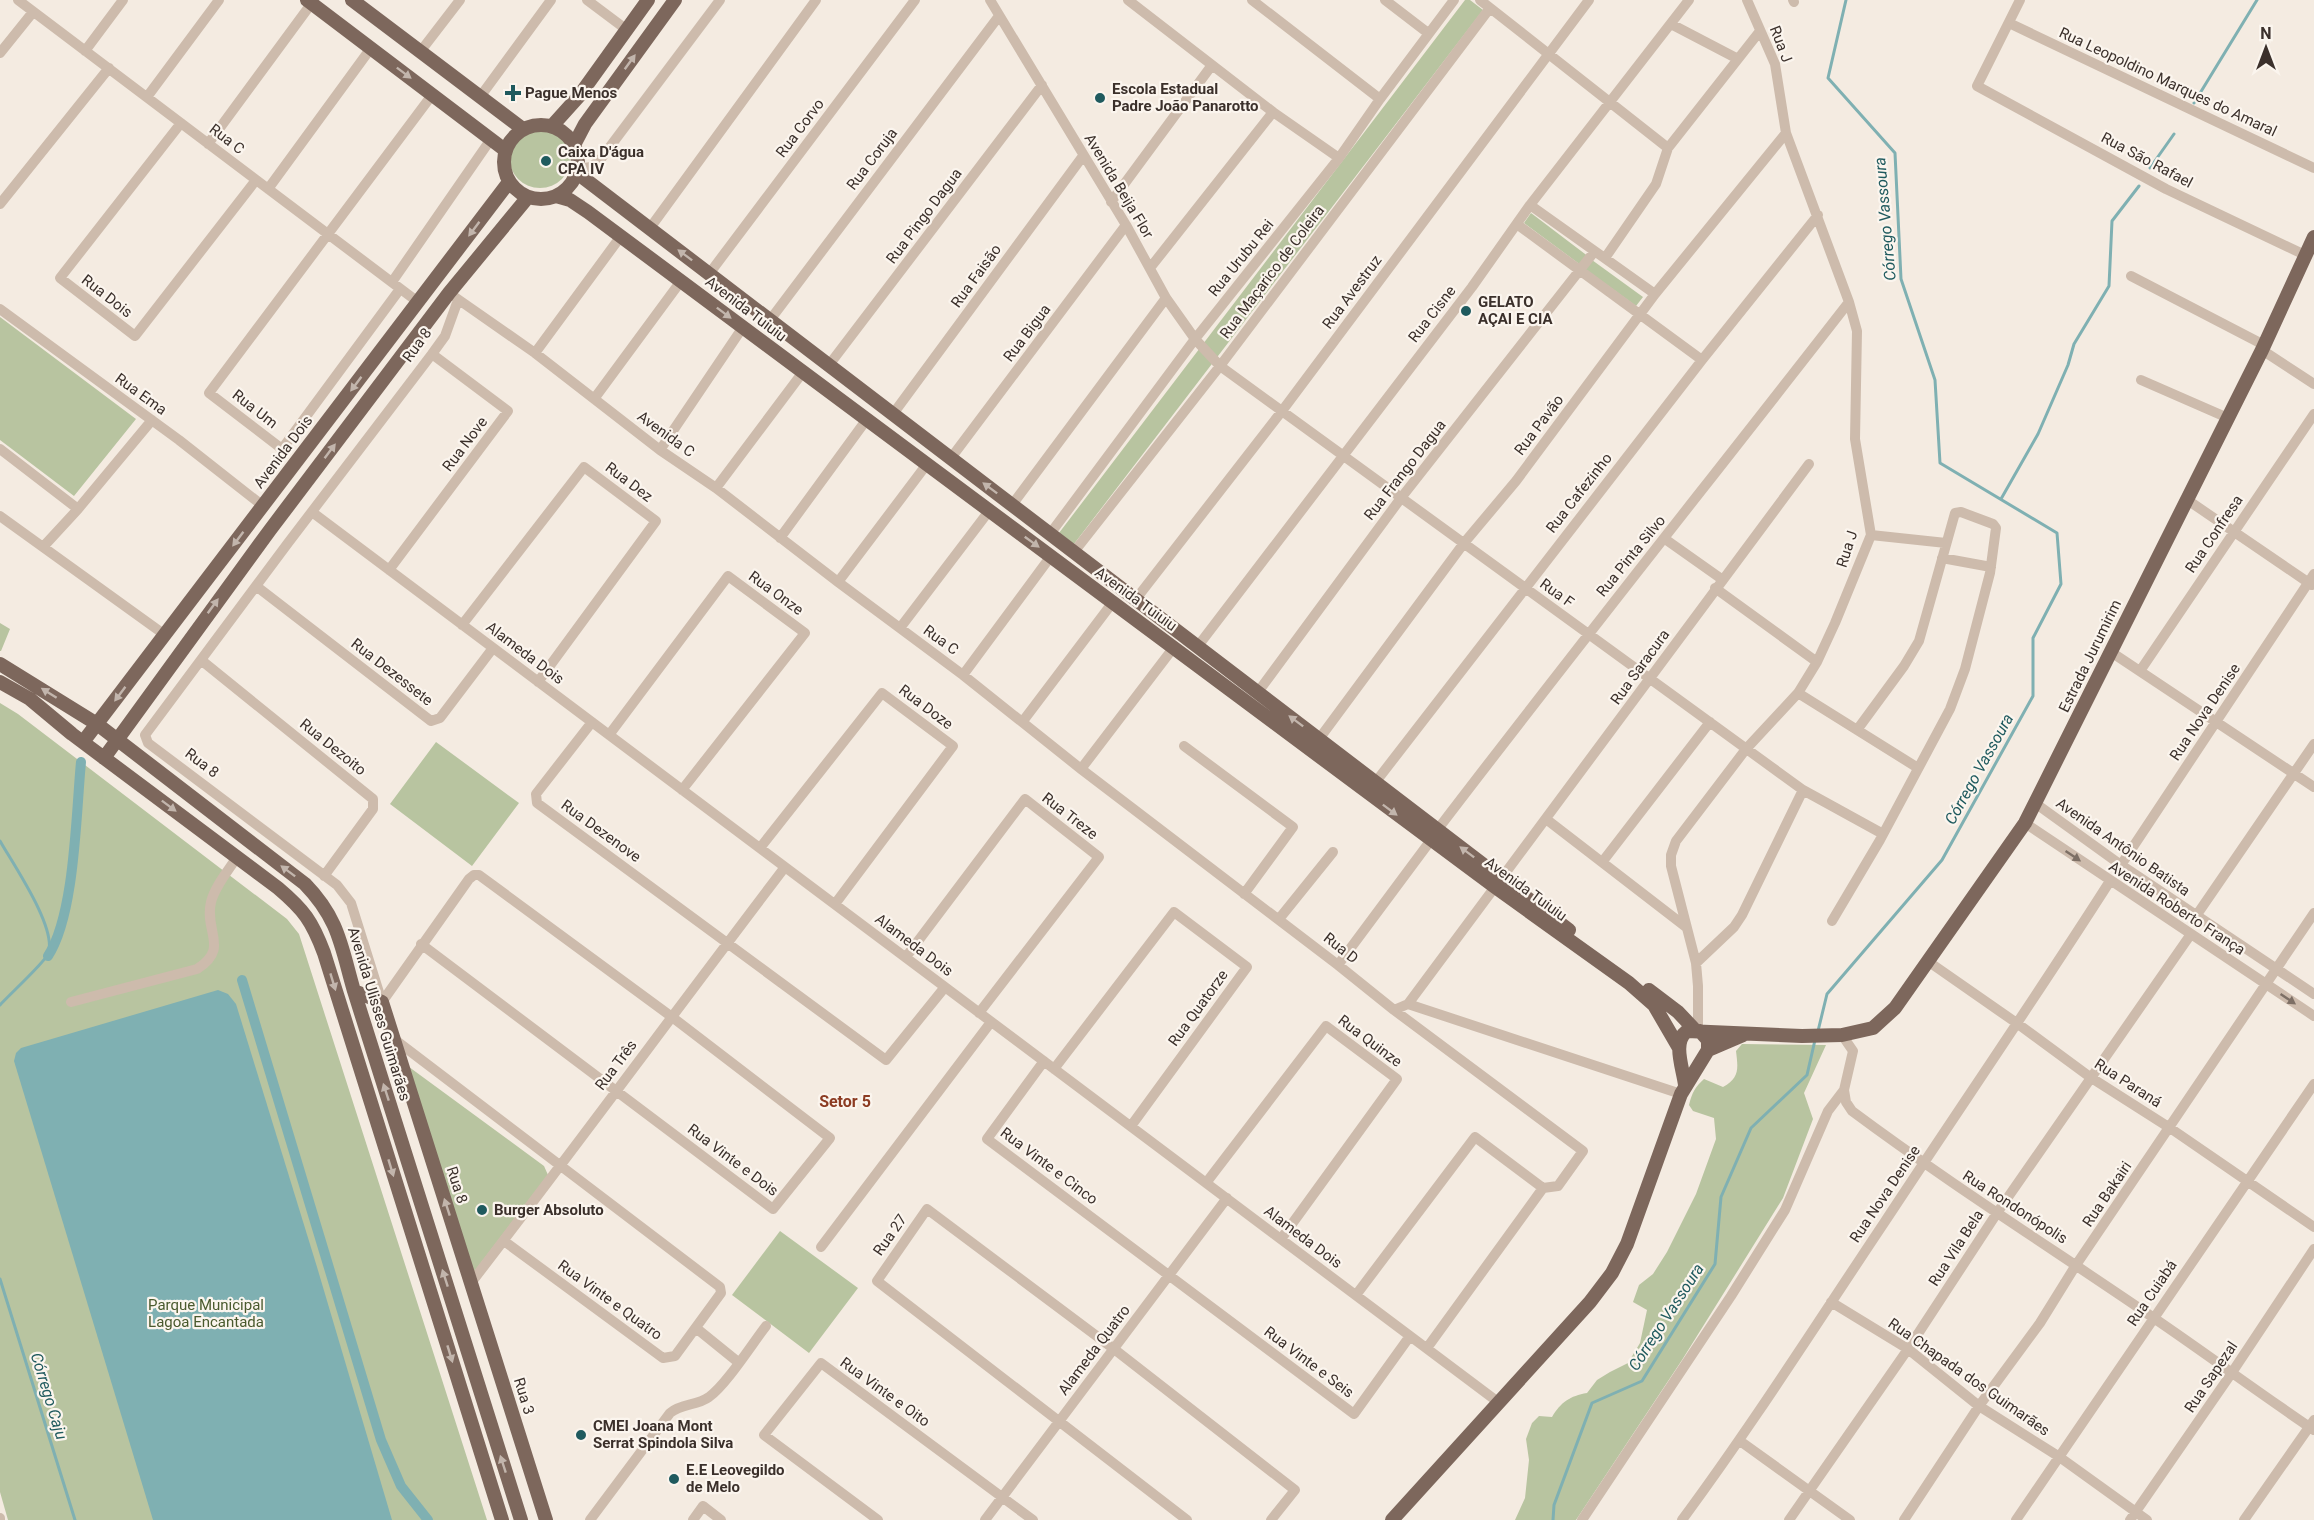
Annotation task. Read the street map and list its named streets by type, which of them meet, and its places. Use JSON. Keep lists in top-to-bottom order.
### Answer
{
  "streets": {
    "main road": [
      "Avenida Tuiuiu",
      "Rua 8",
      "Avenida Dois",
      "Estrada Jurumirim",
      "Avenida Ulisses Guimarães",
      "Rua 3"
    ],
    "street": [
      "Rua J",
      "Rua Leopoldino Marques do Amaral",
      "Rua Corvo",
      "Rua C",
      "Rua Coruja",
      "Rua São Rafael",
      "Avenida Beija Flor",
      "Rua Pingo Dagua",
      "Rua Urubu Rei",
      "Rua Maçarico de Coleira",
      "Rua Faisão",
      "Rua Avestruz",
      "Rua Dois",
      "Rua Cisne",
      "Rua Bigua",
      "Rua Ema",
      "Rua Um",
      "Rua Pavão",
      "Avenida C",
      "Rua Nove",
      "Rua Frango Dagua",
      "Rua Dez",
      "Rua Cafezinho",
      "Rua Confresa",
      "Rua Pinta Silvo",
      "Rua Onze",
      "Rua F",
      "Alameda Dois",
      "Rua Saracura",
      "Rua Dezessete",
      "Rua Doze",
      "Rua Nova Denise",
      "Rua Dezoito",
      "Rua Treze",
      "Rua Dezenove",
      "Avenida Antônio Batista",
      "Avenida Roberto França",
      "Rua D",
      "Rua Quatorze",
      "Rua Quinze",
      "Rua Três",
      "Rua Paraná",
      "Rua Vinte e Dois",
      "Rua Vinte e Cinco",
      "Rua Bakairi",
      "Rua Rondonópolis",
      "Rua 27",
      "Rua Vila Bela",
      "Rua Cuiabá",
      "Rua Vinte e Quatro",
      "Alameda Quatro",
      "Rua Vinte e Seis",
      "Rua Chapada dos Guimarães",
      "Rua Sapezal",
      "Rua Vinte e Oito"
    ]
  },
  "crossings": [
    ["Rua J", "Avenida Tuiuiu"],
    ["Rua J", "Rua Pavão"],
    ["Rua J", "Rua Cafezinho"],
    ["Rua J", "Rua Pinta Silvo"],
    ["Rua J", "Rua F"],
    ["Rua J", "Estrada Jurumirim"],
    ["Rua Leopoldino Marques do Amaral", "Rua São Rafael"],
    ["Rua Corvo", "Avenida Tuiuiu"],
    ["Rua C", "Rua Dois"],
    ["Rua C", "Rua Um"],
    ["Rua C", "Avenida C"],
    ["Rua C", "Avenida Dois"],
    ["Rua C", "Rua D"],
    ["Rua Coruja", "Avenida Beija Flor"],
    ["Rua Coruja", "Avenida Tuiuiu"],
    ["Rua São Rafael", "Estrada Jurumirim"],
    ["Avenida Beija Flor", "Rua Pingo Dagua"],
    ["Avenida Beija Flor", "Rua Urubu Rei"],
    ["Avenida Beija Flor", "Rua Maçarico de Coleira"],
    ["Avenida Beija Flor", "Rua Faisão"],
    ["Avenida Beija Flor", "Rua Bigua"],
    ["Avenida Beija Flor", "Rua F"],
    ["Rua Pingo Dagua", "Avenida Tuiuiu"],
    ["Rua Urubu Rei", "Avenida Tuiuiu"],
    ["Rua Maçarico de Coleira", "Avenida Tuiuiu"],
    ["Rua Maçarico de Coleira", "Rua F"],
    ["Rua Faisão", "Avenida Tuiuiu"],
    ["Rua Avestruz", "Avenida Tuiuiu"],
    ["Rua Avestruz", "Rua F"],
    ["Avenida Tuiuiu", "Rua Cisne"],
    ["Avenida Tuiuiu", "Rua Bigua"],
    ["Avenida Tuiuiu", "Rua Pavão"],
    ["Avenida Tuiuiu", "Avenida Dois"],
    ["Avenida Tuiuiu", "Rua Frango Dagua"],
    ["Avenida Tuiuiu", "Rua Cafezinho"],
    ["Avenida Tuiuiu", "Rua Pinta Silvo"],
    ["Avenida Tuiuiu", "Estrada Jurumirim"],
    ["Avenida Tuiuiu", "Rua Saracura"],
    ["Rua Cisne", "Rua F"],
    ["Rua 8", "Rua Nove"],
    ["Rua 8", "Alameda Dois"],
    ["Rua 8", "Rua Dezessete"],
    ["Rua 8", "Rua Dezoito"],
    ["Rua 8", "Rua Três"],
    ["Rua 8", "Rua 3"],
    ["Rua Ema", "Avenida Dois"],
    ["Rua Pavão", "Rua F"],
    ["Rua Nove", "Alameda Dois"],
    ["Avenida Dois", "Avenida Ulisses Guimarães"],
    ["Rua Frango Dagua", "Rua F"],
    ["Rua Dez", "Alameda Dois"],
    ["Rua Cafezinho", "Rua F"],
    ["Rua Pinta Silvo", "Rua F"],
    ["Rua Pinta Silvo", "Rua D"],
    ["Rua Onze", "Alameda Dois"],
    ["Rua F", "Rua Saracura"],
    ["Alameda Dois", "Rua Dezessete"],
    ["Alameda Dois", "Rua Doze"],
    ["Alameda Dois", "Rua Treze"],
    ["Alameda Dois", "Rua Dezenove"],
    ["Alameda Dois", "Rua Quatorze"],
    ["Alameda Dois", "Rua Quinze"],
    ["Alameda Dois", "Rua Três"],
    ["Alameda Dois", "Rua Vinte e Cinco"],
    ["Alameda Dois", "Alameda Quatro"],
    ["Alameda Dois", "Rua Vinte e Seis"],
    ["Estrada Jurumirim", "Avenida Antônio Batista"],
    ["Estrada Jurumirim", "Avenida Roberto França"],
    ["Estrada Jurumirim", "Rua Paraná"],
    ["Rua Nova Denise", "Avenida Antônio Batista"],
    ["Rua Nova Denise", "Avenida Roberto França"],
    ["Rua Nova Denise", "Rua Paraná"],
    ["Rua Nova Denise", "Rua Rondonópolis"],
    ["Rua Nova Denise", "Rua Chapada dos Guimarães"],
    ["Rua Dezenove", "Rua Três"],
    ["Avenida Antônio Batista", "Rua Bakairi"],
    ["Avenida Roberto França", "Rua Bakairi"],
    ["Avenida Roberto França", "Rua Vila Bela"],
    ["Rua Três", "Rua Vinte e Dois"],
    ["Rua Três", "Rua Vinte e Quatro"],
    ["Rua Três", "Rua 3"],
    ["Rua Paraná", "Rua Bakairi"],
    ["Rua Paraná", "Rua Vila Bela"],
    ["Rua Paraná", "Rua Cuiabá"],
    ["Rua Vinte e Cinco", "Alameda Quatro"],
    ["Rua Vinte e Cinco", "Rua Vinte e Seis"],
    ["Rua Bakairi", "Rua Rondonópolis"],
    ["Rua Bakairi", "Rua Chapada dos Guimarães"],
    ["Rua Rondonópolis", "Rua Vila Bela"],
    ["Rua Rondonópolis", "Rua Cuiabá"],
    ["Rua Rondonópolis", "Rua Sapezal"],
    ["Rua 27", "Alameda Quatro"],
    ["Rua Vila Bela", "Rua Chapada dos Guimarães"],
    ["Rua Cuiabá", "Rua Chapada dos Guimarães"],
    ["Alameda Quatro", "Rua Vinte e Seis"],
    ["Alameda Quatro", "Rua Vinte e Oito"],
    ["Rua Chapada dos Guimarães", "Rua Sapezal"]
  ],
  "one_way": ["Avenida Roberto França"],
  "districts": ["Setor 5"],
  "water": ["Córrego Vassoura", "Córrego Caju"],
  "parks": ["Parque Municipal Lagoa Encantada"],
  "places": {
    "health": ["Pague Menos"],
    "other": [
      "Escola Estadual Padre João Panarotto",
      "Caixa D'água CPA IV",
      "GELATO AÇAI E CIA",
      "Burger Absoluto",
      "CMEI Joana Mont Serrat Spindola Silva",
      "E.E Leovegildo de Melo"
    ]
  },
  "north": "top"
}
